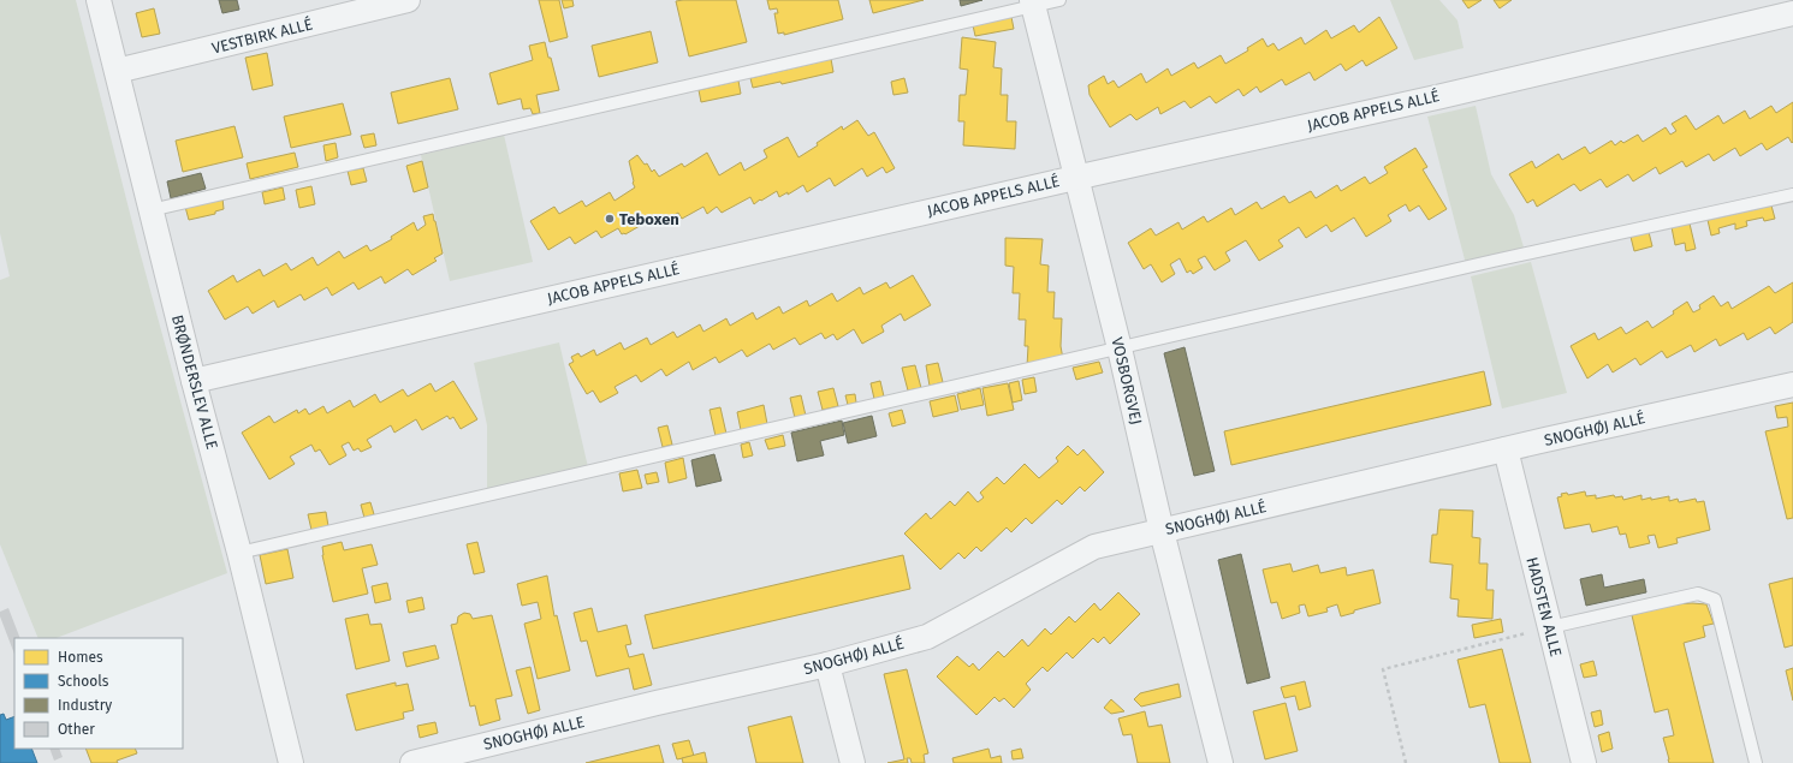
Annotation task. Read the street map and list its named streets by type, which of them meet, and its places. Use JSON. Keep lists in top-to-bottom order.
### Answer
{
  "streets": {
    "street": [
      "VESTBIRK ALLÉ",
      "JACOB APPELS ALLÉ",
      "VOSBORGVEJ",
      "BRØNDERSLEV ALLE",
      "SNOGHØJ ALLÉ",
      "HADSTEN ALLE",
      "SNOGHØJ ALLE"
    ]
  },
  "crossings": [
    ["VESTBIRK ALLÉ", "BRØNDERSLEV ALLE"],
    ["JACOB APPELS ALLÉ", "VOSBORGVEJ"],
    ["JACOB APPELS ALLÉ", "BRØNDERSLEV ALLE"],
    ["VOSBORGVEJ", "SNOGHØJ ALLÉ"],
    ["SNOGHØJ ALLÉ", "HADSTEN ALLE"],
    ["SNOGHØJ ALLÉ", "SNOGHØJ ALLE"]
  ],
  "places": ["Teboxen"],
  "legend": [
    "Homes",
    "Schools",
    "Industry",
    "Other"
  ]
}
